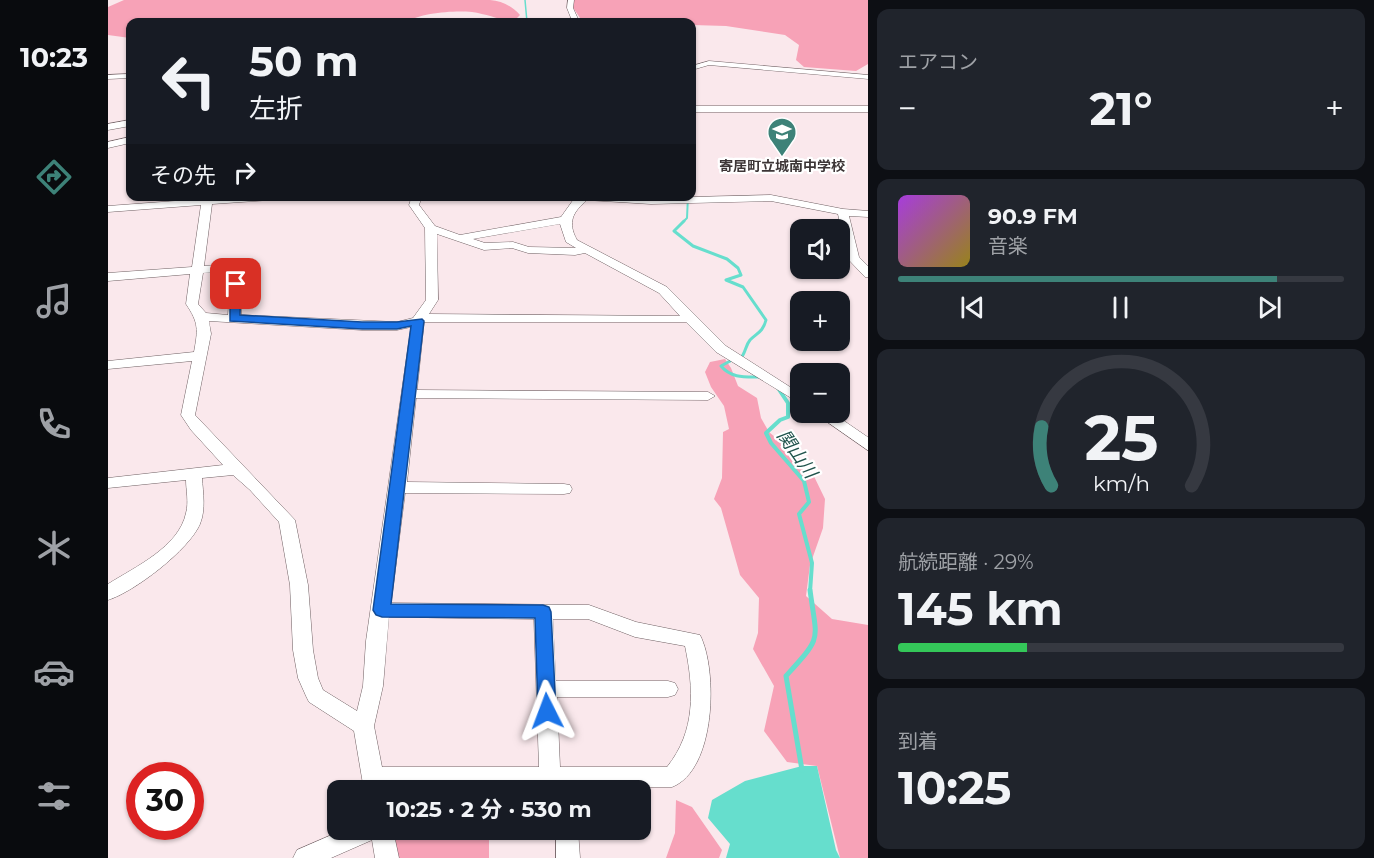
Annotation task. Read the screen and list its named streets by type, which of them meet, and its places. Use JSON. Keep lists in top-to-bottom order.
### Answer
{
  "water": ["関山川"],
  "places": {
    "school or university": ["寄居町立城南中学校"]
  },
  "page": {
    "tabs": "10:23",
    "tile": [
      "エアコン",
      ["航続距離 · 29%", "145 km"],
      ["到着", "10:25"]
    ],
    "turn": ["50 m", "左折"],
    "heat": ["−", "21°", "+"],
    "then": "その先",
    "song": ["90.9 FM", "音楽"],
    "map_buttons": ["+", "−"],
    "limit": "30",
    "trip": "10:25 · 2 分 · 530 m",
    "gauge": ["25", "km/h"]
  }
}
